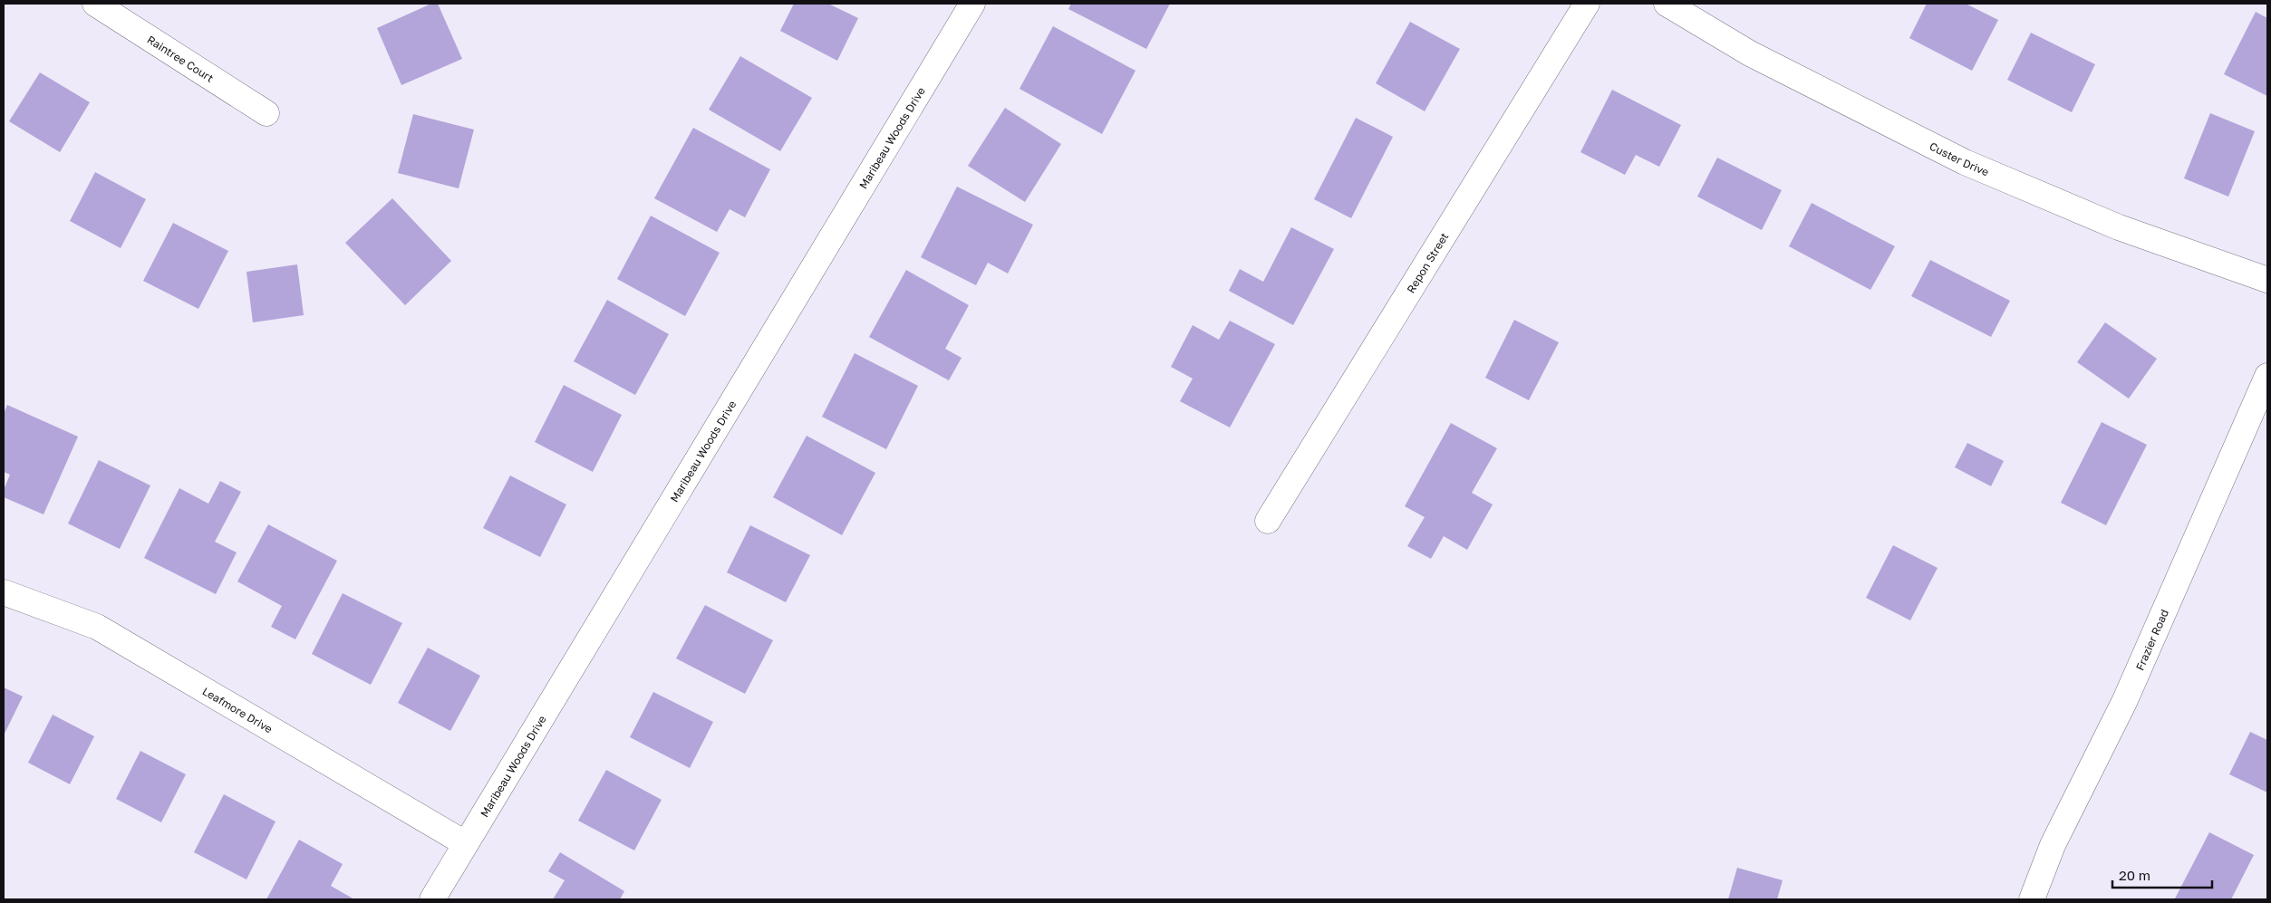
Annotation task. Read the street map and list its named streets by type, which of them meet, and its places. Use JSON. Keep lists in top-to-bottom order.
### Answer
{
  "streets": {
    "street": [
      "Raintree Court",
      "Maribeau Woods Drive",
      "Custer Drive",
      "Repon Street",
      "Frazier Road",
      "Leafmore Drive"
    ]
  },
  "crossings": [
    ["Maribeau Woods Drive", "Leafmore Drive"]
  ],
  "scale_bar": "20 m"
}
